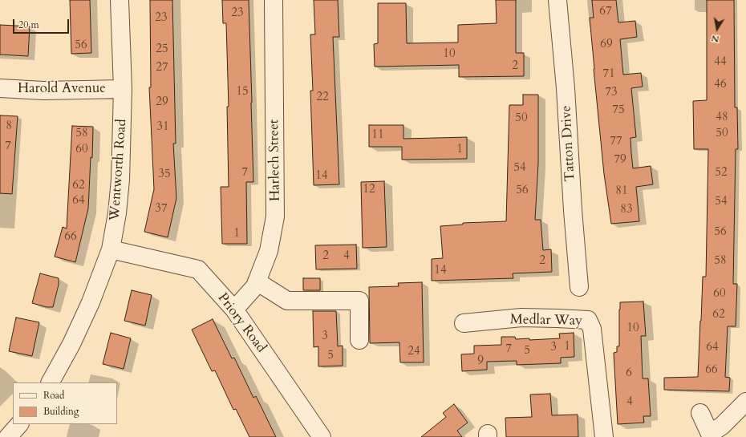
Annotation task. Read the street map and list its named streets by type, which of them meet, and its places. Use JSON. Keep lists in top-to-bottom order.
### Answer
{
  "streets": {
    "street": [
      "Harold Avenue",
      "Tatton Drive",
      "Harlech Street",
      "Wentworth Road",
      "Medlar Way",
      "Priory Road"
    ]
  },
  "crossings": [
    ["Harold Avenue", "Wentworth Road"],
    ["Harlech Street", "Priory Road"],
    ["Wentworth Road", "Priory Road"]
  ],
  "house_numbers": [
    "67",
    "23",
    "23",
    "69",
    "56",
    "25",
    "10",
    "44",
    "2",
    "27",
    "71",
    "46",
    "15",
    "73",
    "22",
    "29",
    "75",
    "48",
    "50",
    "8",
    "31",
    "58",
    "50",
    "11",
    "77",
    "7",
    "60",
    "1",
    "79",
    "54",
    "7",
    "52",
    "35",
    "14",
    "62",
    "12",
    "56",
    "81",
    "64",
    "54",
    "37",
    "83",
    "56",
    "1",
    "66",
    "2",
    "4",
    "2",
    "58",
    "14",
    "60",
    "62",
    "10",
    "3",
    "1",
    "3",
    "64",
    "7",
    "5",
    "24",
    "5",
    "9",
    "66",
    "6",
    "4"
  ],
  "legend": ["Road", "Building"],
  "scale_bar": "20 m",
  "north": "bottom"
}
